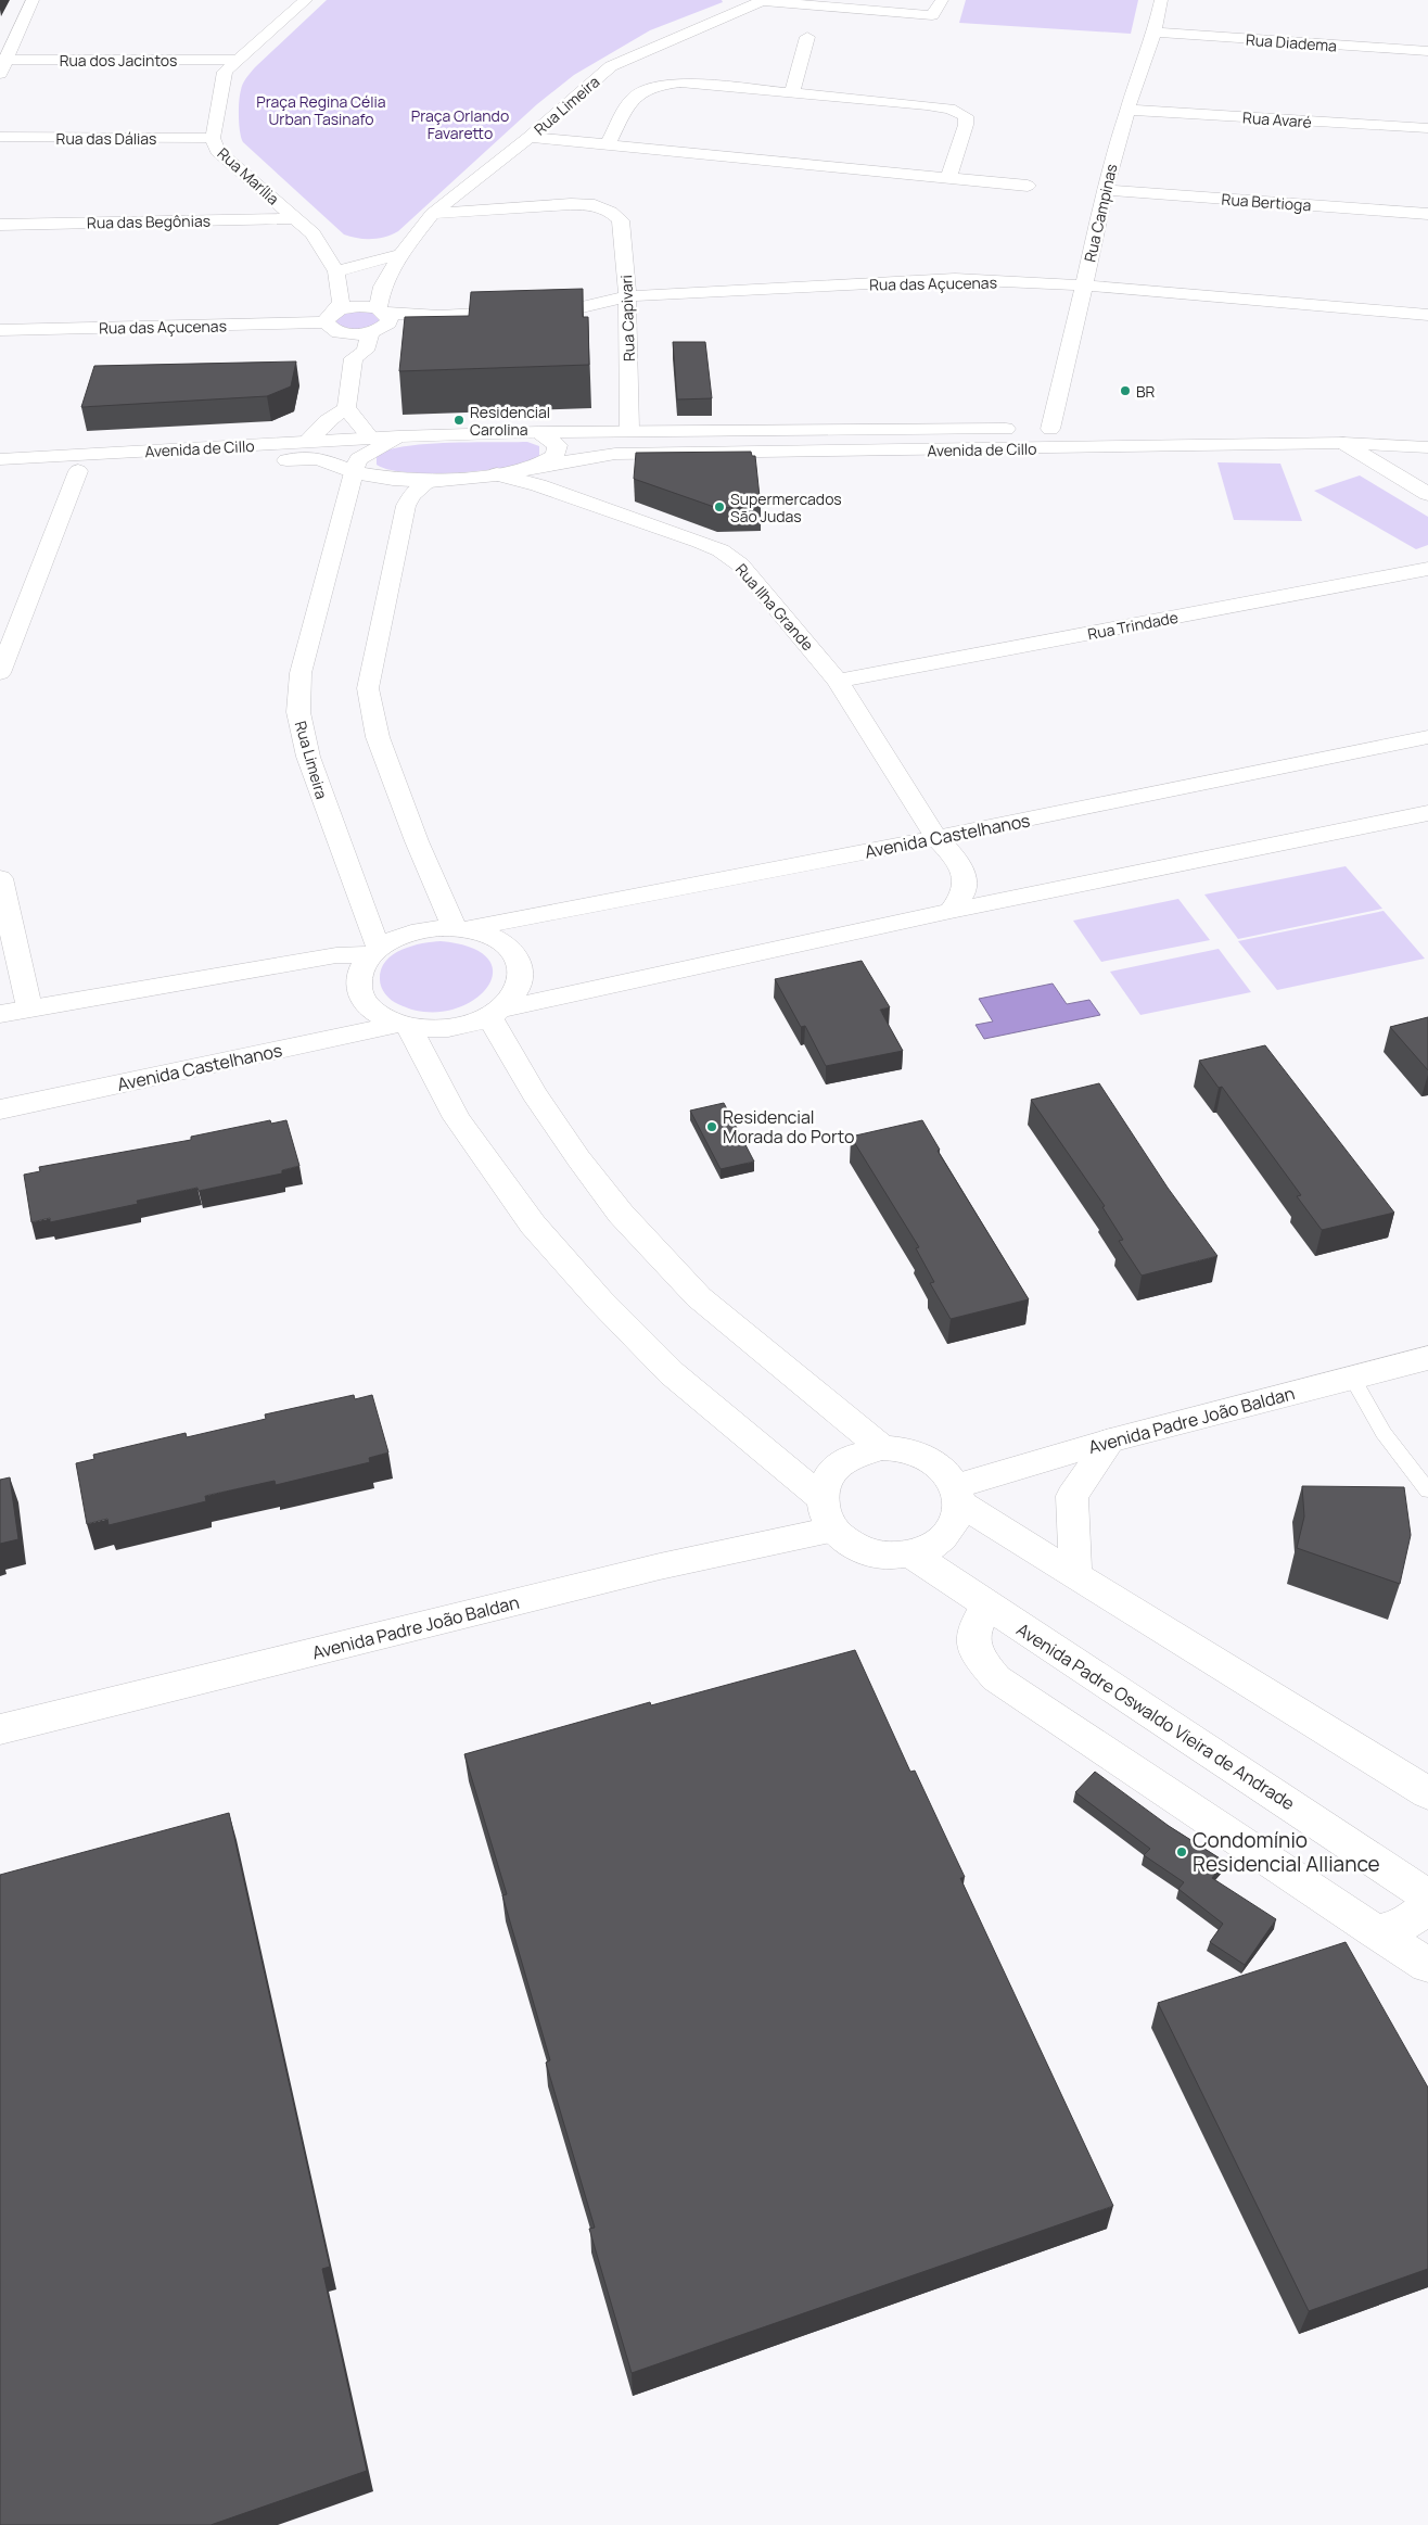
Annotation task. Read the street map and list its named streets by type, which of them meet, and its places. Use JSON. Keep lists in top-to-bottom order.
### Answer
{
  "streets": {
    "street": [
      "Rua Diadema",
      "Rua dos Jacintos",
      "Rua Limeira",
      "Rua Avaré",
      "Rua das Dálias",
      "Rua Marília",
      "Rua Bertioga",
      "Rua Campinas",
      "Rua das Begônias",
      "Rua das Açucenas",
      "Rua Capivari",
      "Avenida de Cillo",
      "Rua Ilha Grande",
      "Rua Trindade",
      "Avenida Castelhanos",
      "Avenida Padre João Baldan",
      "Avenida Padre Oswaldo Vieira de Andrade"
    ]
  },
  "crossings": [
    ["Rua Diadema", "Rua Campinas"],
    ["Rua dos Jacintos", "Rua Marília"],
    ["Rua Limeira", "Rua das Açucenas"],
    ["Rua Limeira", "Rua Capivari"],
    ["Rua Limeira", "Avenida de Cillo"],
    ["Rua Limeira", "Avenida Castelhanos"],
    ["Rua Avaré", "Rua Campinas"],
    ["Rua das Dálias", "Rua Marília"],
    ["Rua Marília", "Rua das Begônias"],
    ["Rua Marília", "Rua das Açucenas"],
    ["Rua Bertioga", "Rua Campinas"],
    ["Rua Campinas", "Rua das Açucenas"],
    ["Rua Campinas", "Avenida de Cillo"],
    ["Rua das Açucenas", "Rua Capivari"],
    ["Rua Capivari", "Avenida de Cillo"],
    ["Avenida de Cillo", "Rua Ilha Grande"],
    ["Rua Ilha Grande", "Rua Trindade"],
    ["Rua Ilha Grande", "Avenida Castelhanos"],
    ["Avenida Padre João Baldan", "Avenida Padre Oswaldo Vieira de Andrade"]
  ],
  "parks": ["Praça Regina Célia Urban Tasinafo", "Praça Orlando Favaretto"],
  "places": [
    "BR",
    "Residencial Carolina",
    "Supermercados São Judas",
    "Residencial Morada do Porto",
    "Condomínio Residencial Alliance"
  ]
}
